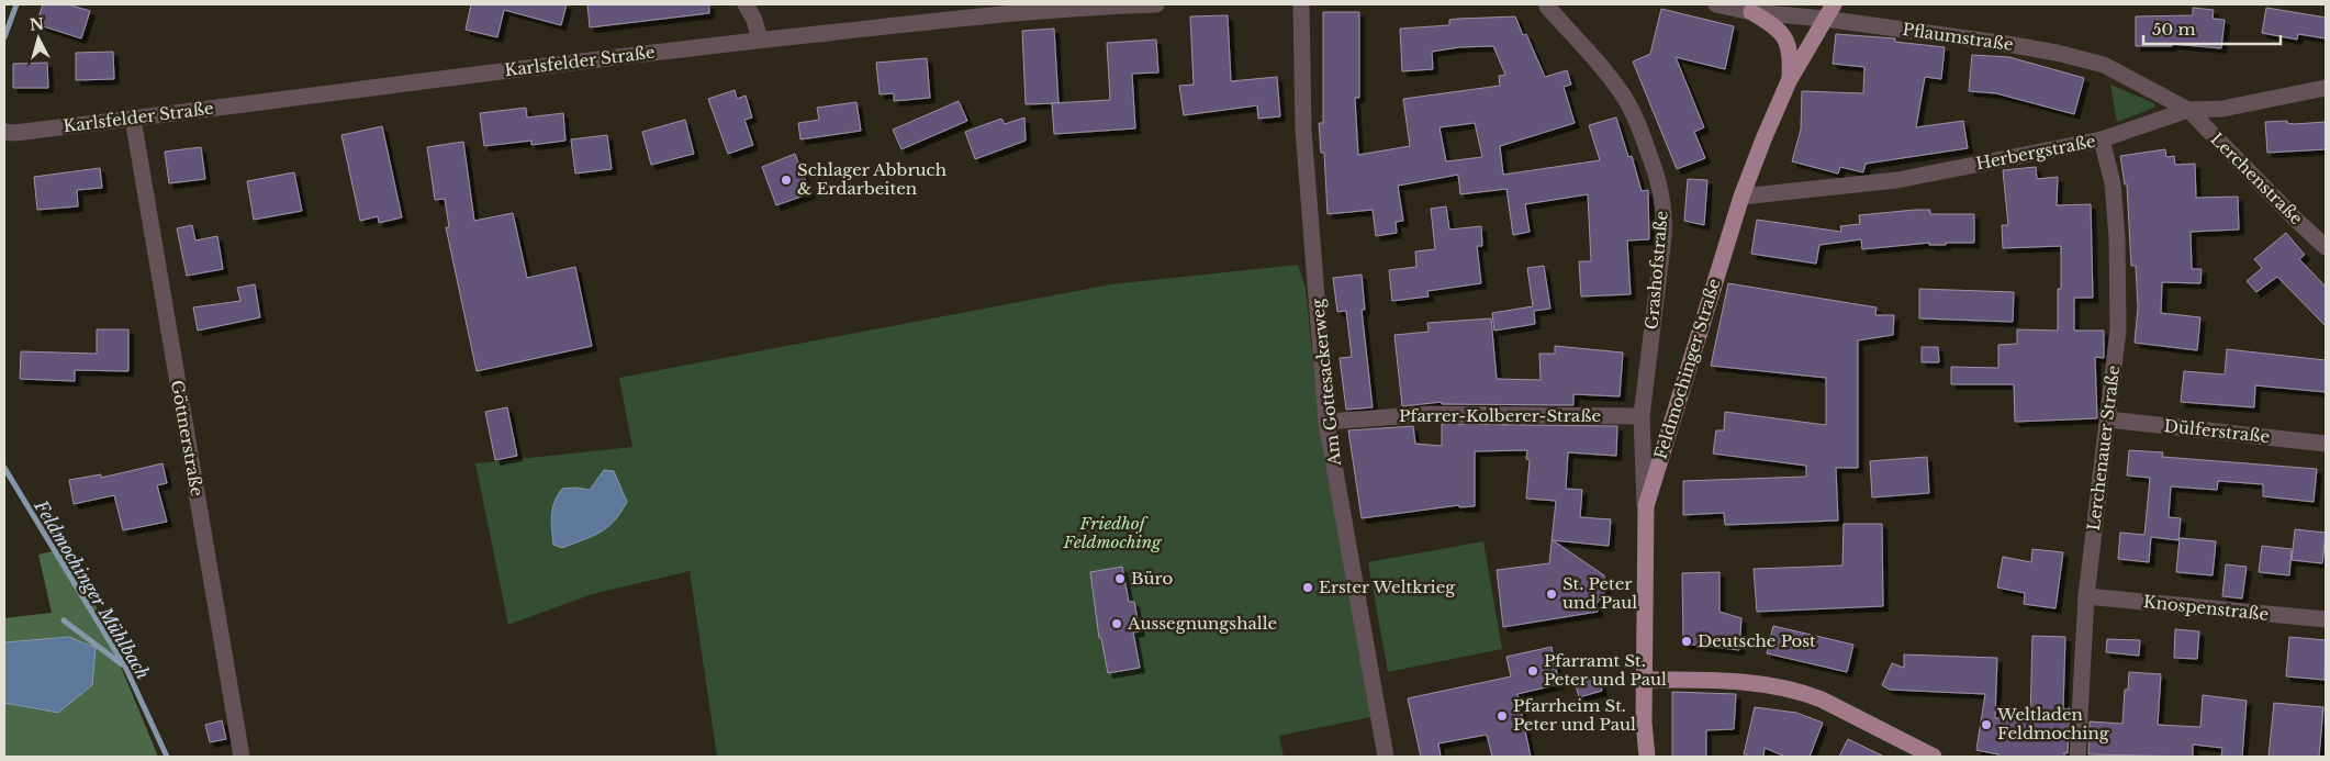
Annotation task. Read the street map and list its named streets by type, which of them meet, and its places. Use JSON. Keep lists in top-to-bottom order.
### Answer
{
  "streets": {
    "main road": ["Feldmochinger Straße"],
    "street": [
      "Pflaumstraße",
      "Karlsfelder Straße",
      "Herbergstraße",
      "Lerchenstraße",
      "Grashofstraße",
      "Am Gottesackerweg",
      "Pfarrer-Kolberer-Straße",
      "Dülferstraße",
      "Göttnerstraße",
      "Lerchenauer Straße",
      "Knospenstraße"
    ]
  },
  "crossings": [
    ["Pflaumstraße", "Herbergstraße"],
    ["Pflaumstraße", "Lerchenstraße"],
    ["Pflaumstraße", "Feldmochinger Straße"],
    ["Karlsfelder Straße", "Göttnerstraße"],
    ["Herbergstraße", "Lerchenstraße"],
    ["Herbergstraße", "Feldmochinger Straße"],
    ["Herbergstraße", "Lerchenauer Straße"],
    ["Grashofstraße", "Feldmochinger Straße"],
    ["Grashofstraße", "Pfarrer-Kolberer-Straße"],
    ["Am Gottesackerweg", "Pfarrer-Kolberer-Straße"],
    ["Dülferstraße", "Lerchenauer Straße"],
    ["Lerchenauer Straße", "Knospenstraße"]
  ],
  "water": ["Feldmochinger Mühlbach"],
  "parks": ["Friedhof Feldmoching"],
  "places": [
    "Schlager Abbruch & Erdarbeiten",
    "Büro",
    "Erster Weltkrieg",
    "St. Peter und Paul",
    "Aussegnungshalle",
    "Deutsche Post",
    "Pfarramt St. Peter und Paul",
    "Pfarrheim St. Peter und Paul",
    "Weltladen Feldmoching"
  ],
  "scale_bar": "50 m",
  "north": "top"
}
